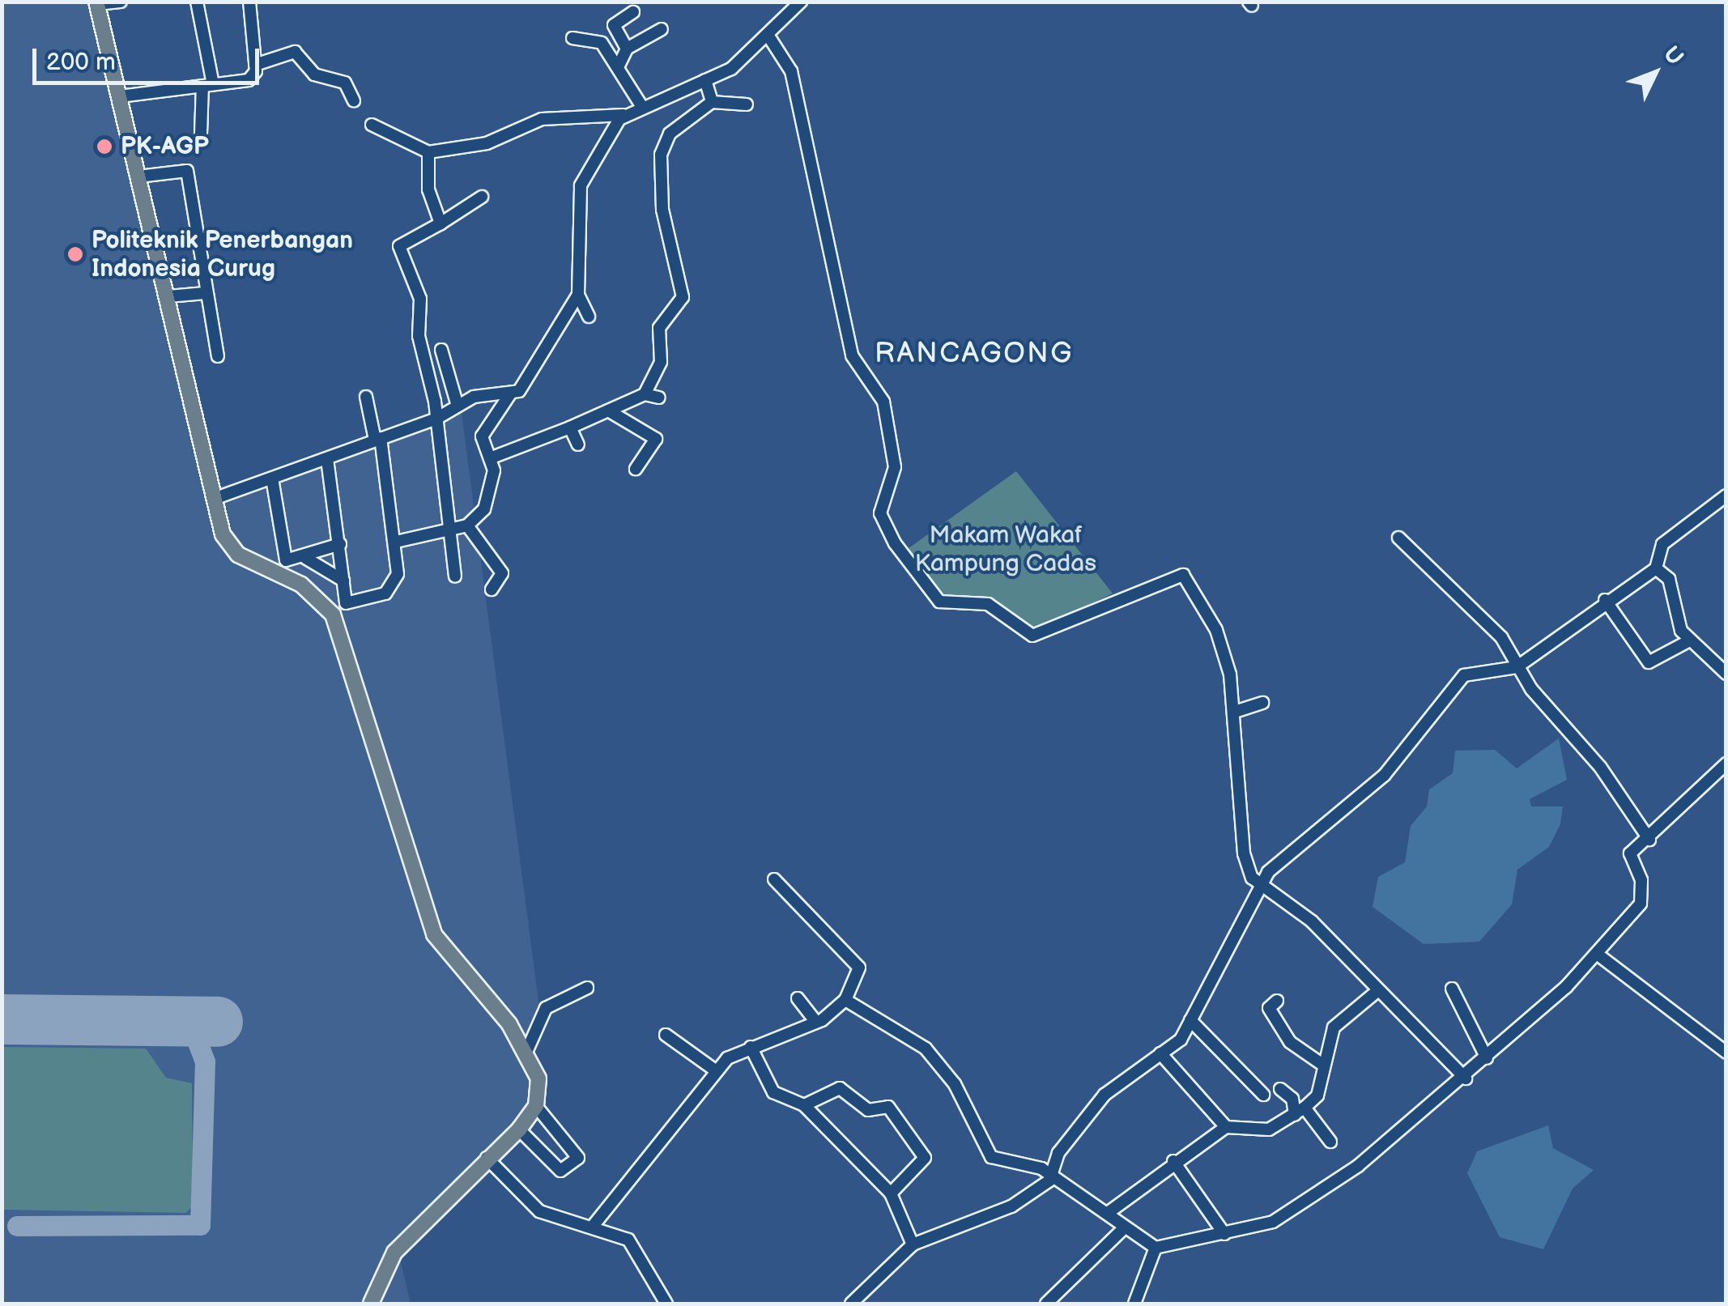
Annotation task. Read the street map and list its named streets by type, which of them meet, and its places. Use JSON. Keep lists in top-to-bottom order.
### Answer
{
  "districts": ["RANCAGONG"],
  "parks": ["Makam Wakaf Kampung Cadas"],
  "places": ["PK-AGP", "Politeknik Penerbangan Indonesia Curug"],
  "scale_bar": "200 m",
  "north": "top right"
}
